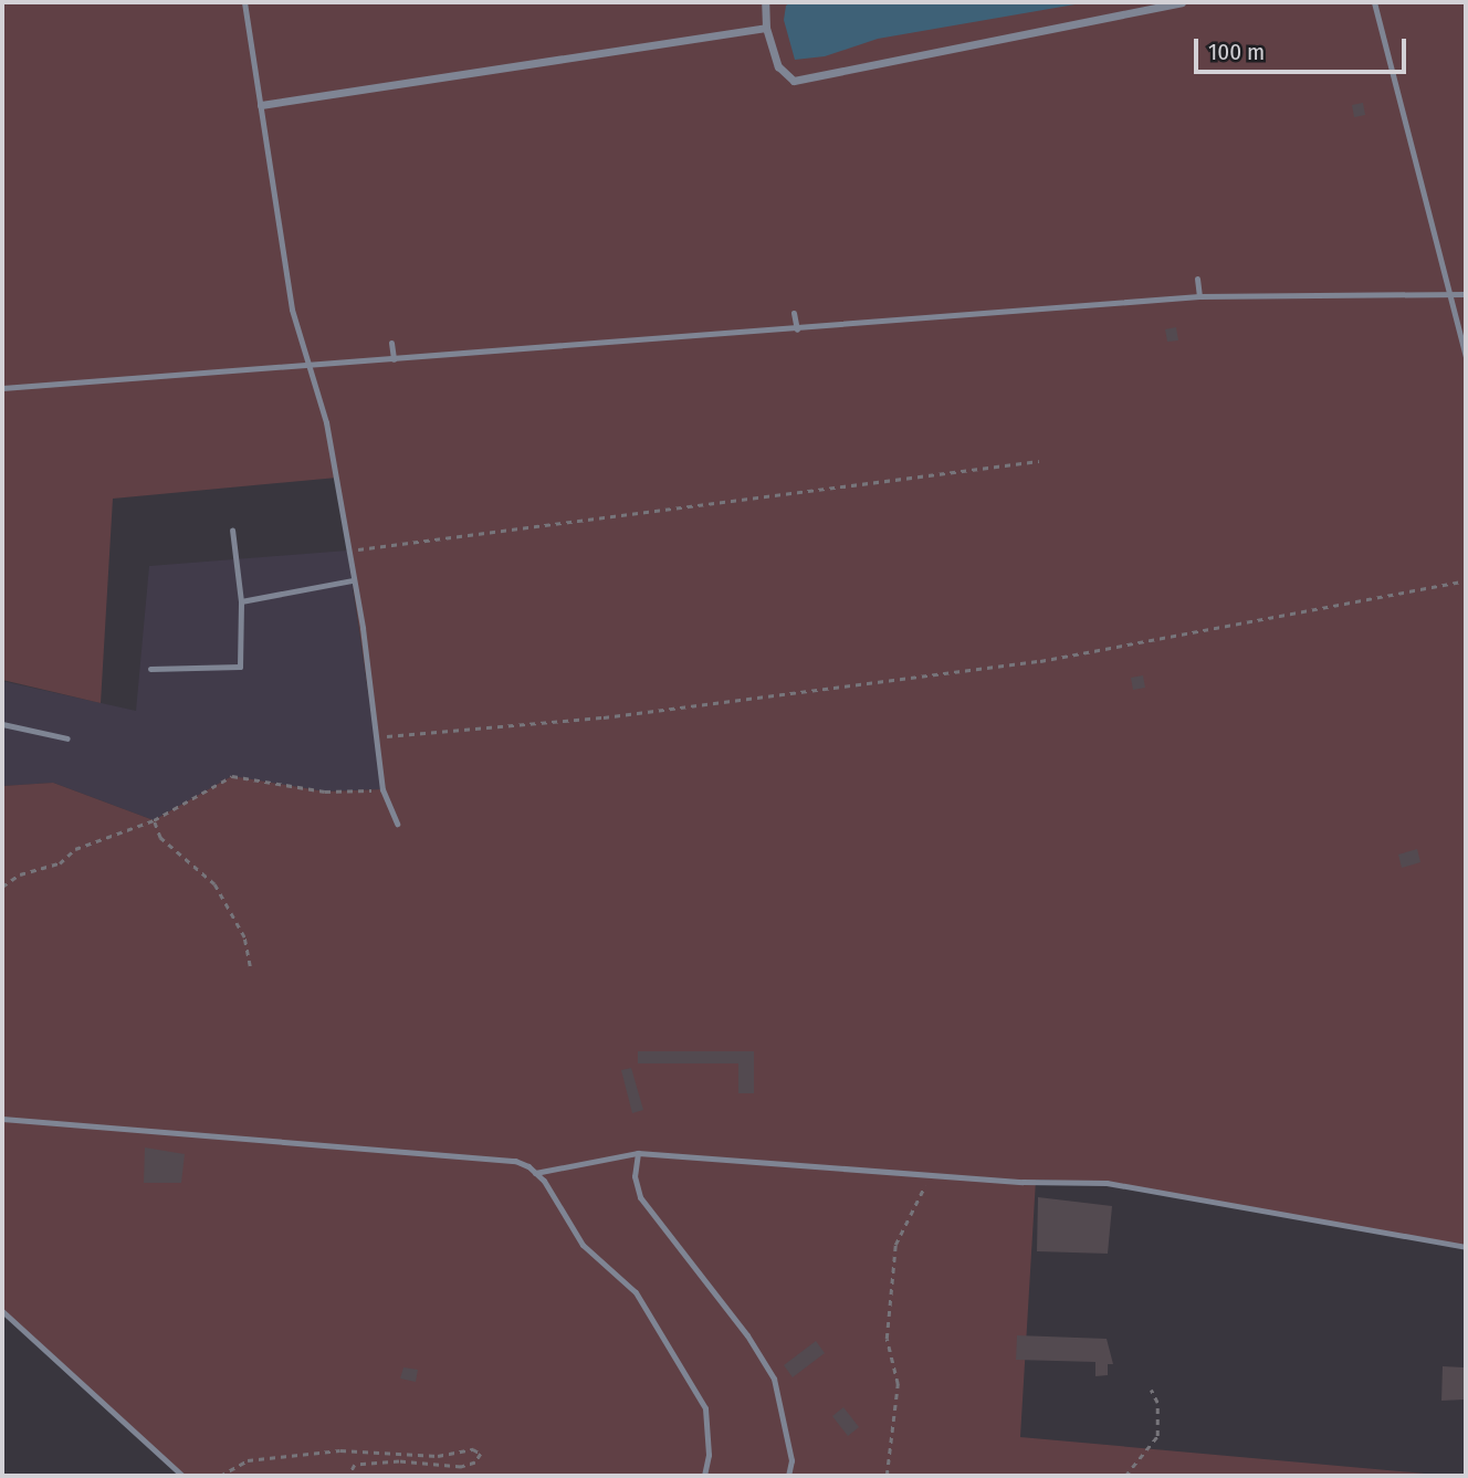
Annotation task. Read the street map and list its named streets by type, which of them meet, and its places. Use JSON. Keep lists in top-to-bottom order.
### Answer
{
  "scale_bar": "100 m"
}
